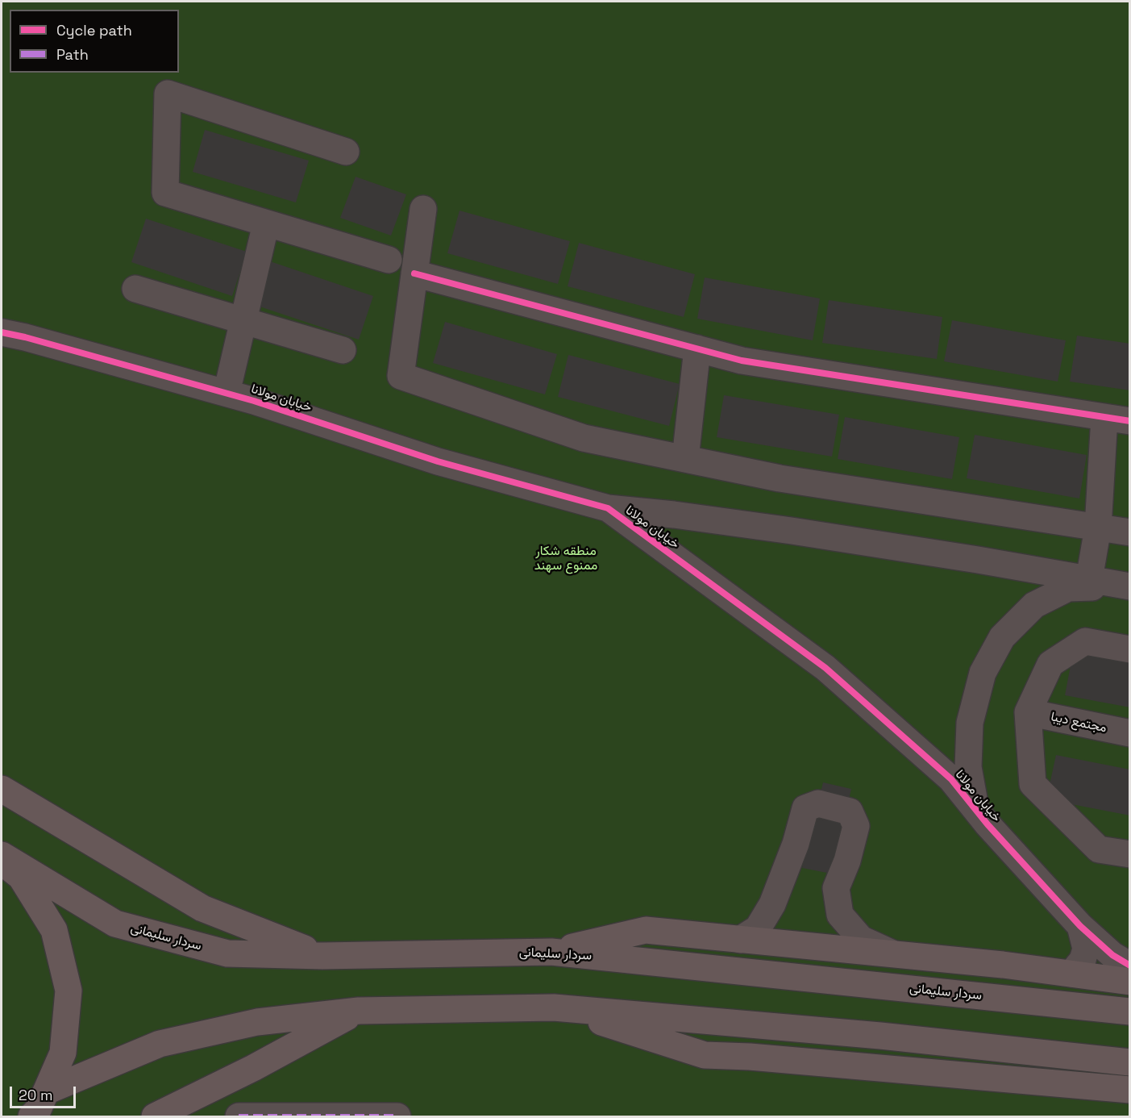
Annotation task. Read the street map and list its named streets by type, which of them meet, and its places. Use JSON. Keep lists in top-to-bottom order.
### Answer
{
  "streets": {
    "main road": ["سردار سلیمانی"],
    "street": ["خیابان مولانا", "مجتمع دیبا"]
  },
  "parks": ["منطقه شکار ممنوع سهند"],
  "legend": ["Cycle path", "Path"],
  "scale_bar": "20 m"
}
